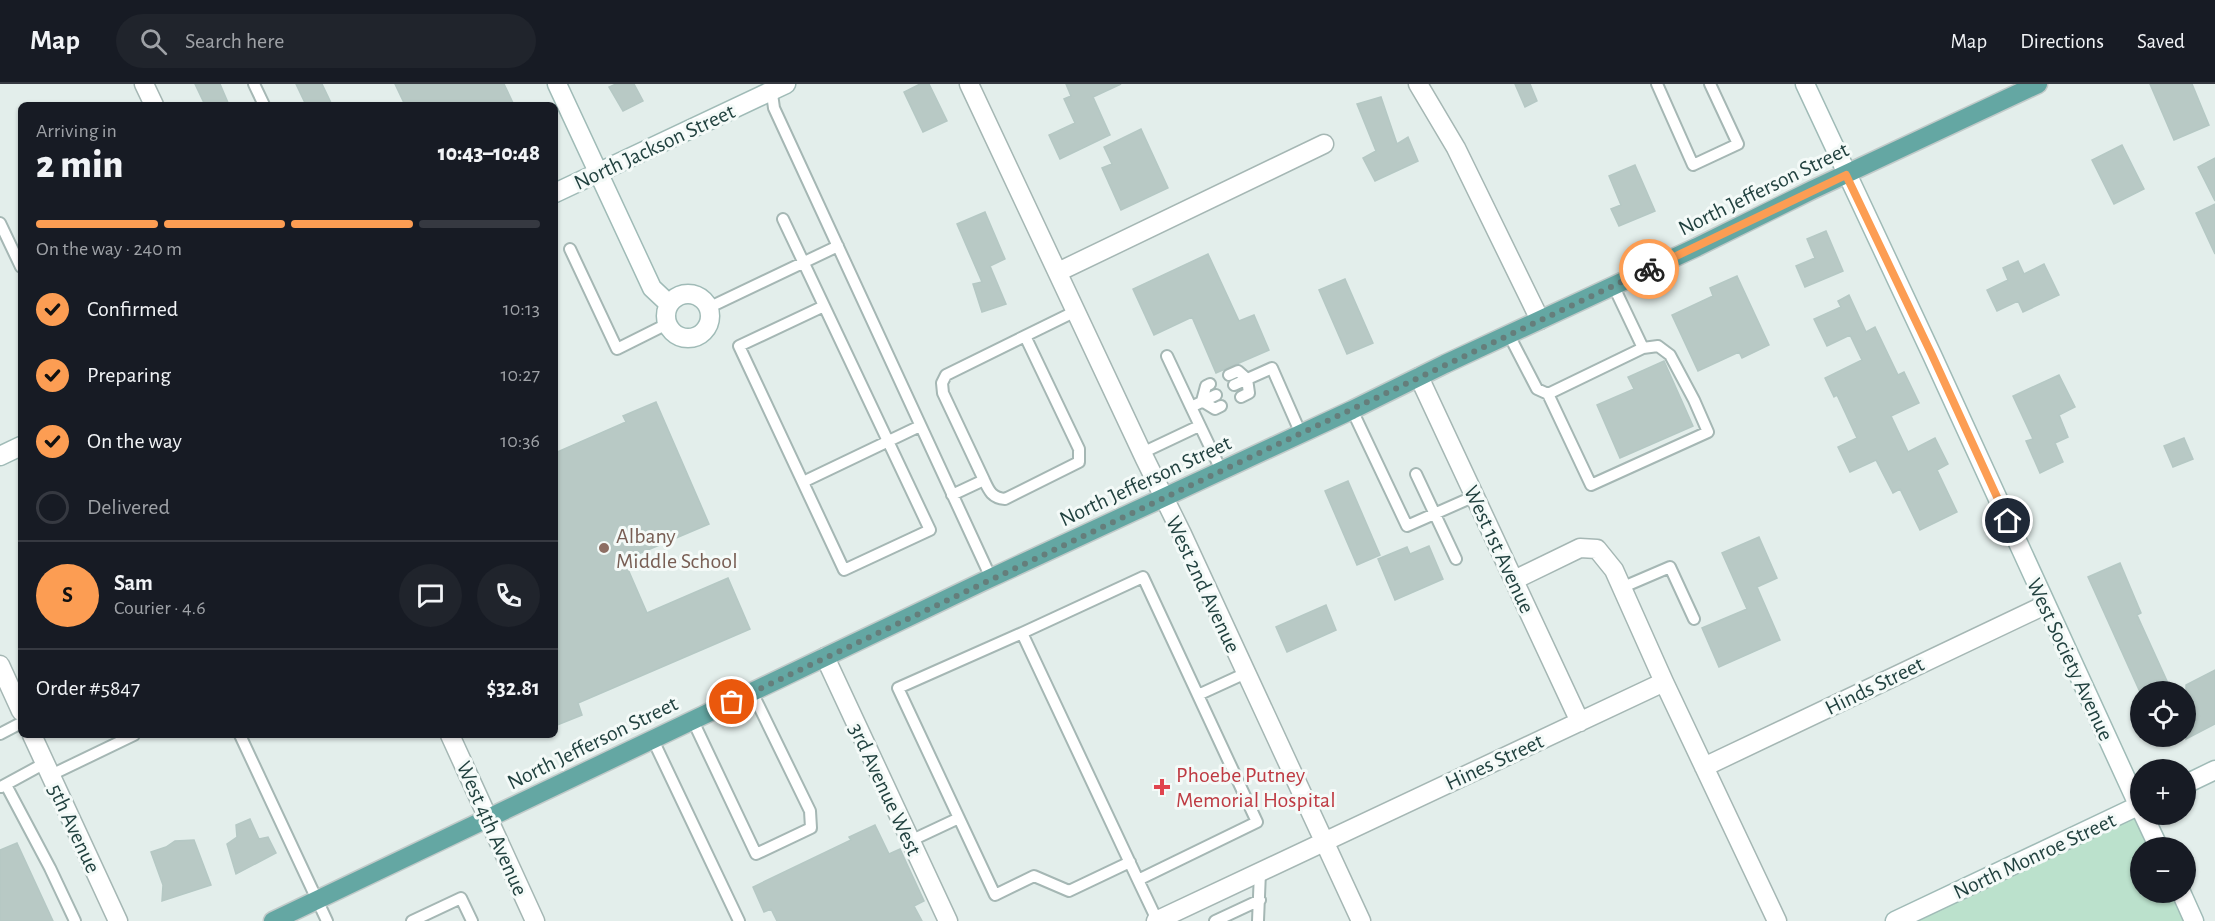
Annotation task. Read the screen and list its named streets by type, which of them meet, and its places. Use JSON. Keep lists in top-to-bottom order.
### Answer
{
  "streets": {
    "main road": ["North Jefferson Street"],
    "street": [
      "North Jackson Street",
      "West 1st Avenue",
      "West 2nd Avenue",
      "West Society Avenue",
      "Hinds Street",
      "Hines Street",
      "3rd Avenue West",
      "5th Avenue",
      "West 4th Avenue",
      "North Monroe Street"
    ]
  },
  "crossings": [
    ["North Jefferson Street", "West 1st Avenue"],
    ["North Jefferson Street", "West 2nd Avenue"],
    ["North Jefferson Street", "West Society Avenue"],
    ["North Jefferson Street", "3rd Avenue West"],
    ["North Jefferson Street", "West 4th Avenue"],
    ["West 1st Avenue", "Hines Street"],
    ["West 2nd Avenue", "Hines Street"],
    ["West Society Avenue", "Hinds Street"]
  ],
  "places": {
    "other": ["Albany Middle School"],
    "health": ["Phoebe Putney Memorial Hospital"]
  },
  "page": {
    "header": "Map",
    "search": "Search here",
    "nav": ["Map", "Directions", "Saved"],
    "heading": ["2 min", "Arriving in", "10:43–10:48"],
    "panel": [
      "Sam",
      "Courier · 4.6",
      "Order #5847",
      "$32.81"
    ],
    "bar": "On the way · 240 m",
    "list": [
      ["Confirmed", "10:13"],
      ["Preparing", "10:27"],
      ["On the way", "10:36"],
      "Delivered"
    ],
    "round": "S",
    "map_buttons": ["+", "−"]
  }
}
